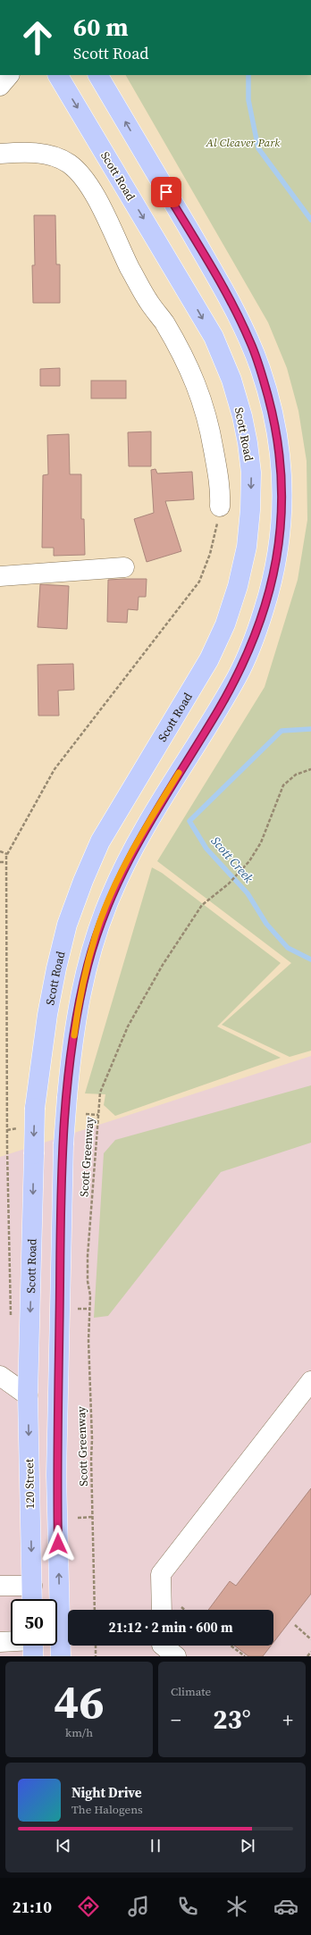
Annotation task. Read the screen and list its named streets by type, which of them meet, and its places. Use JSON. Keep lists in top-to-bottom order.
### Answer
{
  "streets": {
    "main road": ["Scott Road", "120 Street"],
    "path": ["Scott Greenway"]
  },
  "crossings": [
    ["Scott Road", "120 Street"]
  ],
  "water": ["Scott Creek"],
  "parks": ["Al Cleaver Park"],
  "page": {
    "turn": ["60 m", "Scott Road"],
    "limit": "50",
    "trip": "21:12 · 2 min · 600 m",
    "tile": [
      ["46", "km/h"],
      "Climate"
    ],
    "heat": ["−", "23°", "+"],
    "song": ["Night Drive", "The Halogens"],
    "tabs": "21:10"
  }
}
